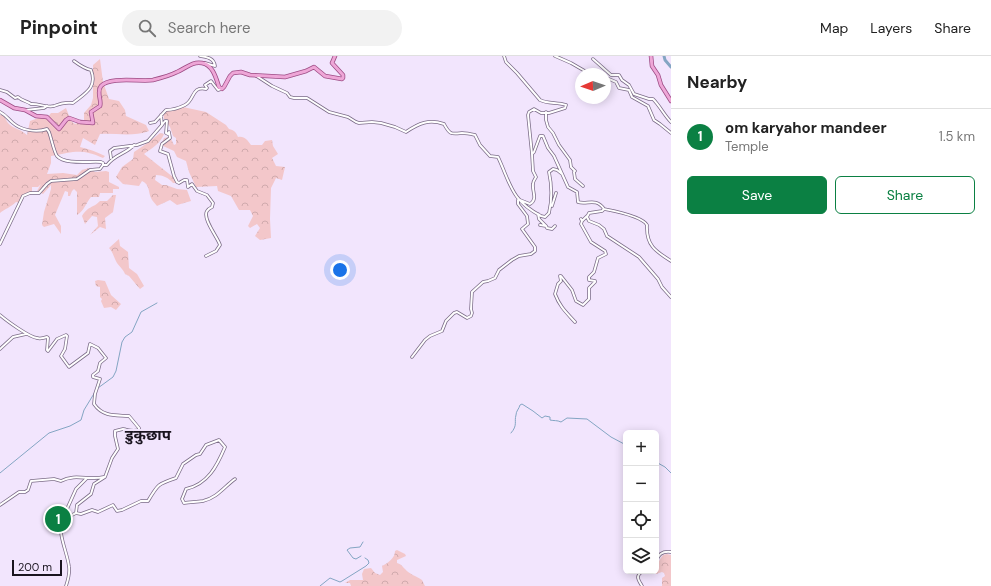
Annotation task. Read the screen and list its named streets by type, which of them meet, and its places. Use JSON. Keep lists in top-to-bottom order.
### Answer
{
  "districts": ["डुकुछाप"],
  "scale_bar": "200 m",
  "north": "left",
  "page": {
    "header": "Pinpoint",
    "search": "Search here",
    "nav": ["Map", "Layers", "Share"],
    "heading": "Nearby",
    "list": [
      {
        "mark": "1",
        "name": "om karyahor mandeer",
        "note": "Temple",
        "value": "1.5 km"
      }
    ],
    "buttons": ["Save", "Share"],
    "map_buttons": ["+", "−"],
    "pins": "1",
    "scale": "200 m"
  }
}
